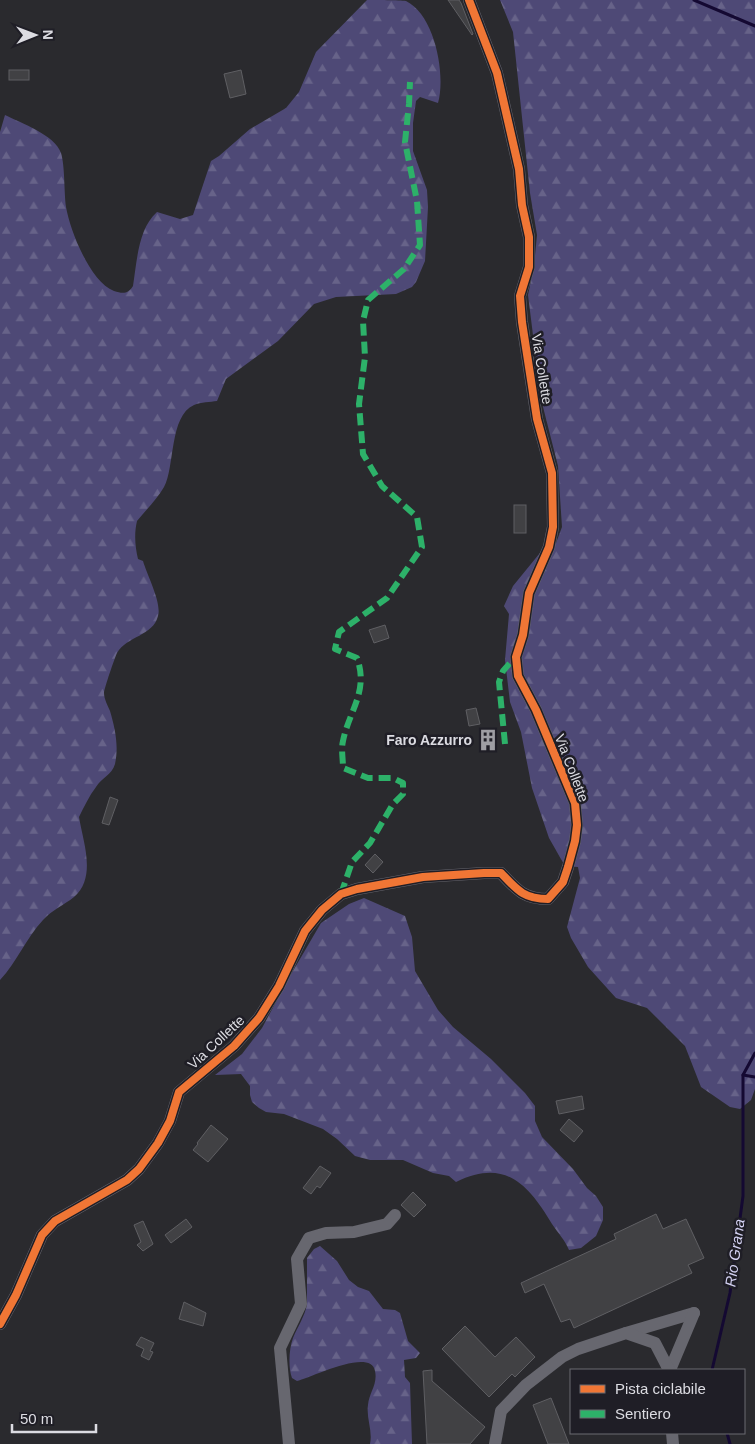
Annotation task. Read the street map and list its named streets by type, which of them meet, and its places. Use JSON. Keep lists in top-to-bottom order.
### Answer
{
  "streets": {
    "street": ["Via Collette"]
  },
  "water": ["Rio Grana"],
  "places": {
    "building": ["Faro Azzurro"]
  },
  "legend": ["Pista ciclabile", "Sentiero"],
  "scale_bar": "50 m",
  "north": "right"
}
